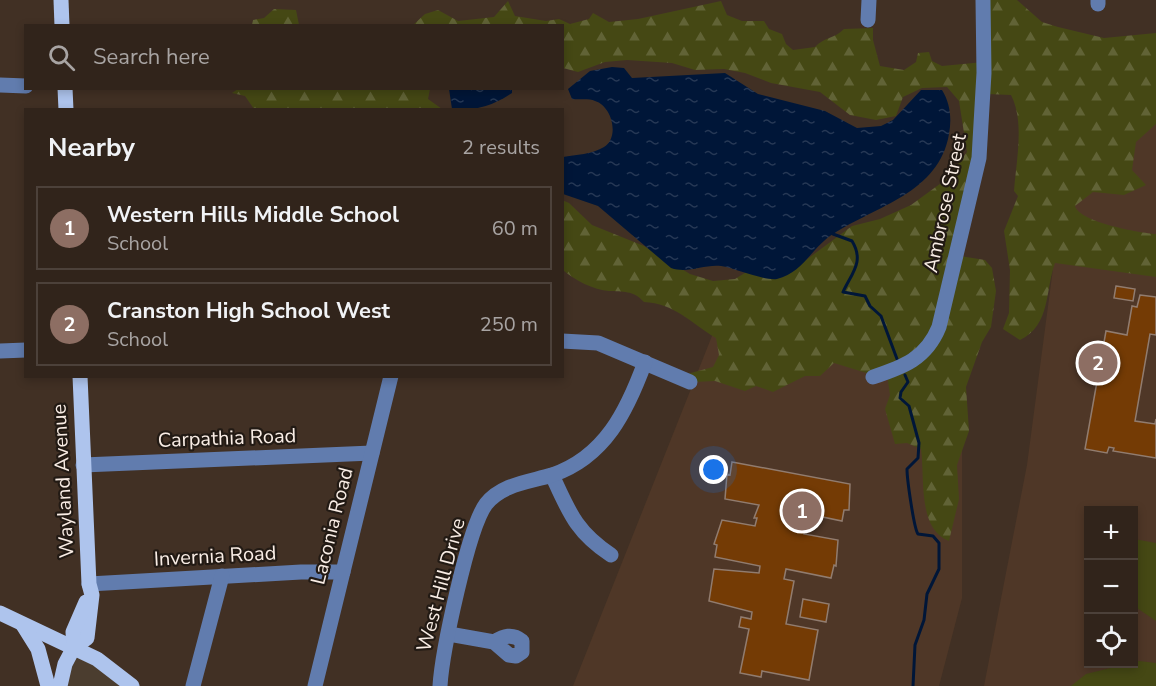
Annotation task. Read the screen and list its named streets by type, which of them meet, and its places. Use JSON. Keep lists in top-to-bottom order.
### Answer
{
  "streets": {
    "main road": ["Wayland Avenue"],
    "street": [
      "Ambrose Street",
      "Carpathia Road",
      "Laconia Road",
      "Invernia Road",
      "West Hill Drive"
    ]
  },
  "crossings": [
    ["Carpathia Road", "Wayland Avenue"],
    ["Carpathia Road", "Laconia Road"],
    ["Wayland Avenue", "Invernia Road"],
    ["Laconia Road", "Invernia Road"]
  ],
  "page": {
    "search": "Search here",
    "heading": ["Nearby", "2 results"],
    "list": [
      {
        "mark": "1",
        "name": "Western Hills Middle School",
        "note": "School",
        "value": "60 m"
      },
      {
        "mark": "2",
        "name": "Cranston High School West",
        "note": "School",
        "value": "250 m"
      }
    ],
    "pins": ["2", "1"],
    "map_buttons": ["+", "−"]
  }
}
